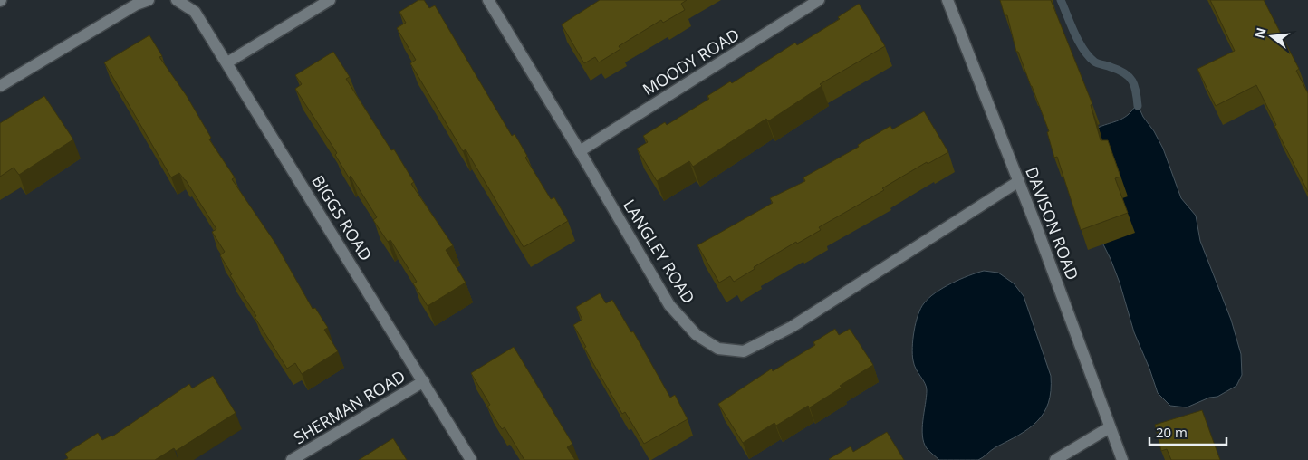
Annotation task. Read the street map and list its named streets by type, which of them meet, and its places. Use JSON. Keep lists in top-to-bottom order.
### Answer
{
  "streets": {
    "street": [
      "MOODY ROAD",
      "BIGGS ROAD",
      "DAVISON ROAD",
      "LANGLEY ROAD",
      "SHERMAN ROAD"
    ]
  },
  "crossings": [
    ["MOODY ROAD", "LANGLEY ROAD"],
    ["BIGGS ROAD", "SHERMAN ROAD"],
    ["DAVISON ROAD", "LANGLEY ROAD"]
  ],
  "scale_bar": "20 m",
  "north": "left"
}
